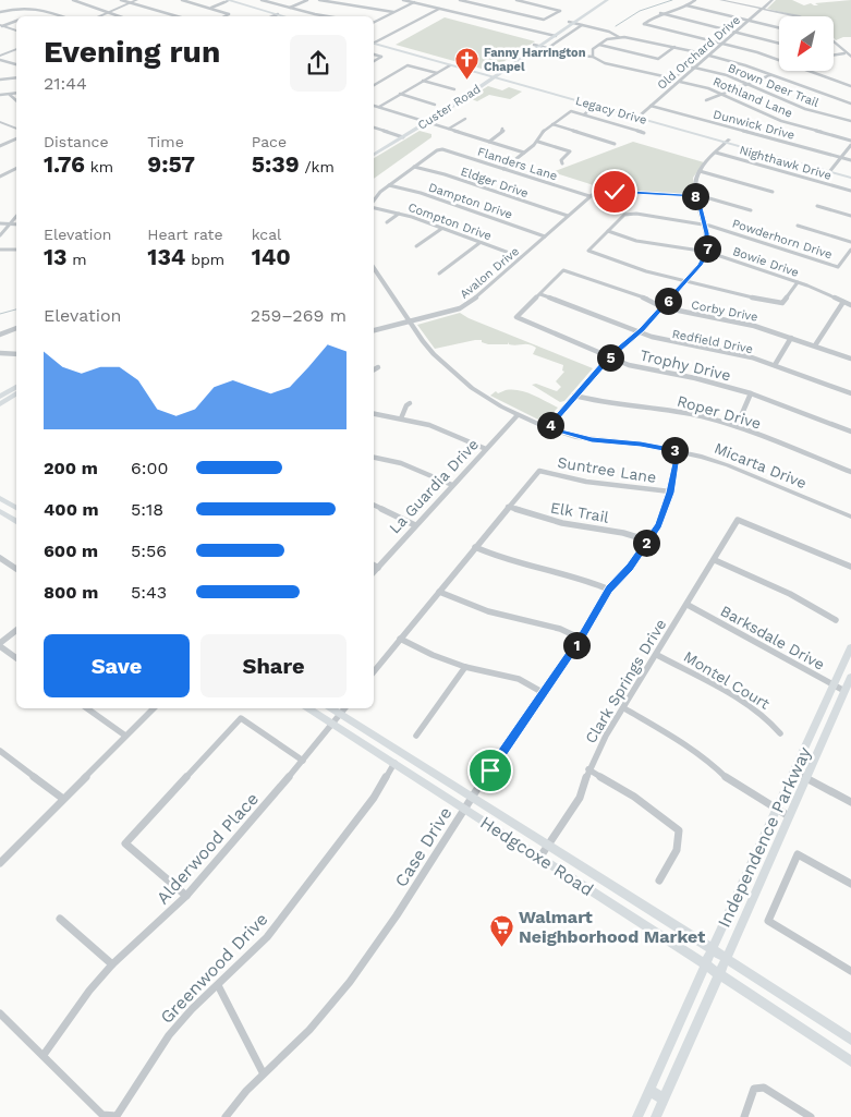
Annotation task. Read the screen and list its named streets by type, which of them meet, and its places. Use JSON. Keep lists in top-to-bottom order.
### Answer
{
  "streets": {
    "main road": [
      "Custer Road",
      "Legacy Drive",
      "Independence Parkway",
      "Hedgcoxe Road"
    ],
    "street": [
      "Old Orchard Drive",
      "Brown Deer Trail",
      "Rothland Lane",
      "Dunwick Drive",
      "Nighthawk Drive",
      "Flanders Lane",
      "Eldger Drive",
      "Dampton Drive",
      "Compton Drive",
      "Powderhorn Drive",
      "Bowie Drive",
      "Avalon Drive",
      "Corby Drive",
      "Redfield Drive",
      "Trophy Drive",
      "Roper Drive",
      "Micarta Drive",
      "Suntree Lane",
      "La Guardia Drive",
      "Elk Trail",
      "Barksdale Drive",
      "Montel Court",
      "Clark Springs Drive",
      "Case Drive",
      "Alderwood Place",
      "Greenwood Drive"
    ]
  },
  "crossings": [
    ["Old Orchard Drive", "Brown Deer Trail"],
    ["Old Orchard Drive", "Rothland Lane"],
    ["Old Orchard Drive", "Legacy Drive"],
    ["Old Orchard Drive", "Dunwick Drive"],
    ["Custer Road", "Legacy Drive"],
    ["Flanders Lane", "Eldger Drive"],
    ["Flanders Lane", "Avalon Drive"],
    ["Eldger Drive", "Avalon Drive"],
    ["Dampton Drive", "Avalon Drive"],
    ["Compton Drive", "Avalon Drive"],
    ["Powderhorn Drive", "Bowie Drive"],
    ["Avalon Drive", "Micarta Drive"],
    ["Corby Drive", "Redfield Drive"],
    ["Corby Drive", "Trophy Drive"],
    ["Redfield Drive", "Trophy Drive"],
    ["Micarta Drive", "La Guardia Drive"],
    ["Micarta Drive", "Case Drive"],
    ["Suntree Lane", "Elk Trail"],
    ["Suntree Lane", "Case Drive"],
    ["Elk Trail", "Case Drive"],
    ["Barksdale Drive", "Clark Springs Drive"],
    ["Barksdale Drive", "Independence Parkway"],
    ["Montel Court", "Clark Springs Drive"],
    ["Clark Springs Drive", "Hedgcoxe Road"],
    ["Independence Parkway", "Hedgcoxe Road"],
    ["Case Drive", "Hedgcoxe Road"],
    ["Alderwood Place", "Hedgcoxe Road"],
    ["Hedgcoxe Road", "Greenwood Drive"]
  ],
  "places": {
    "church": ["Fanny Harrington Chapel"],
    "supermarket": ["Walmart Neighborhood Market"]
  },
  "north": "bottom left",
  "page": {
    "heading": ["Evening run", "21:44"],
    "stats": [
      ["Distance", "1.76 km"],
      ["Time", "9:57"],
      ["Pace", "5:39 /km"],
      ["Elevation", "13 m"],
      ["Heart rate", "134 bpm"],
      ["kcal", "140"]
    ],
    "pins": [
      "8",
      "7",
      "6",
      "5",
      "4",
      "3",
      "2",
      "1"
    ],
    "chart": ["Elevation", "259–269 m"],
    "list": [
      {
        "name": "200 m",
        "note": "6:00"
      },
      {
        "name": "400 m",
        "note": "5:18"
      },
      {
        "name": "600 m",
        "note": "5:56"
      },
      {
        "name": "800 m",
        "note": "5:43"
      }
    ],
    "buttons": ["Save", "Share"]
  }
}
